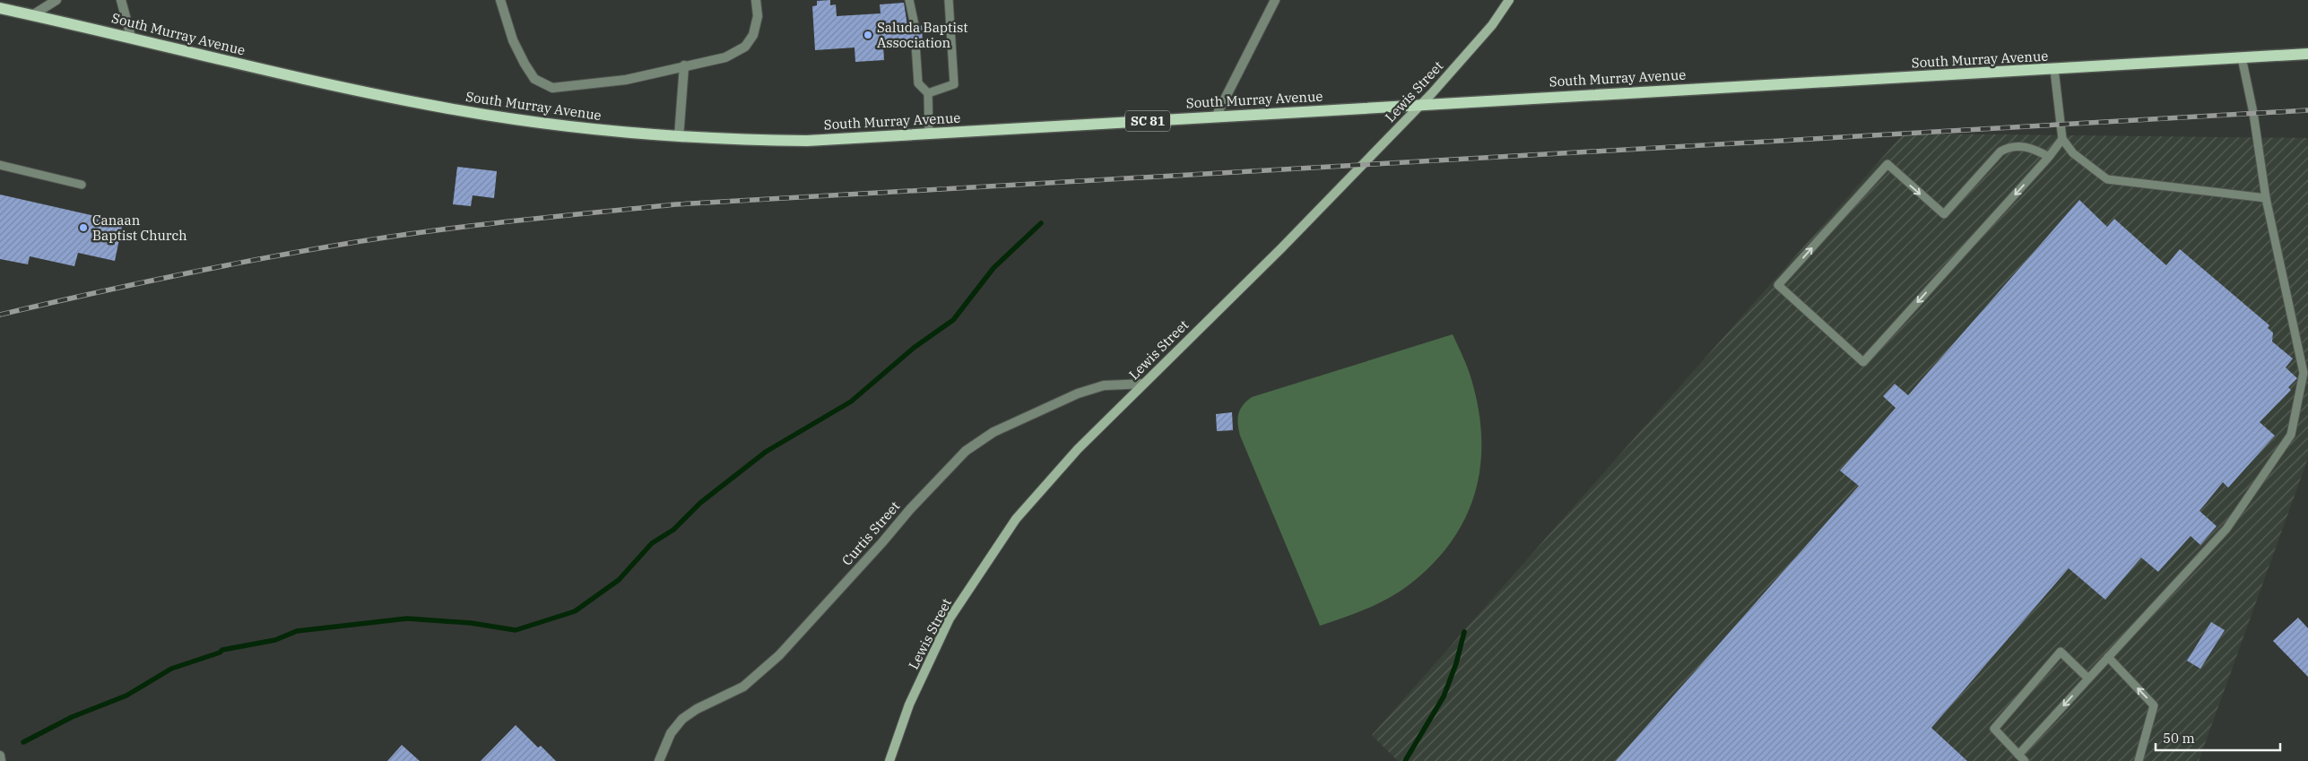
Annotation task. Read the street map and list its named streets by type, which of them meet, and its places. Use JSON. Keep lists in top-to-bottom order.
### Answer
{
  "streets": {
    "main road": ["South Murray Avenue", "SC 81"],
    "street": ["Lewis Street", "Curtis Street"]
  },
  "crossings": [
    ["South Murray Avenue", "Lewis Street"],
    ["Lewis Street", "Curtis Street"]
  ],
  "places": ["Saluda Baptist Association", "Canaan Baptist Church"],
  "scale_bar": "50 m"
}
